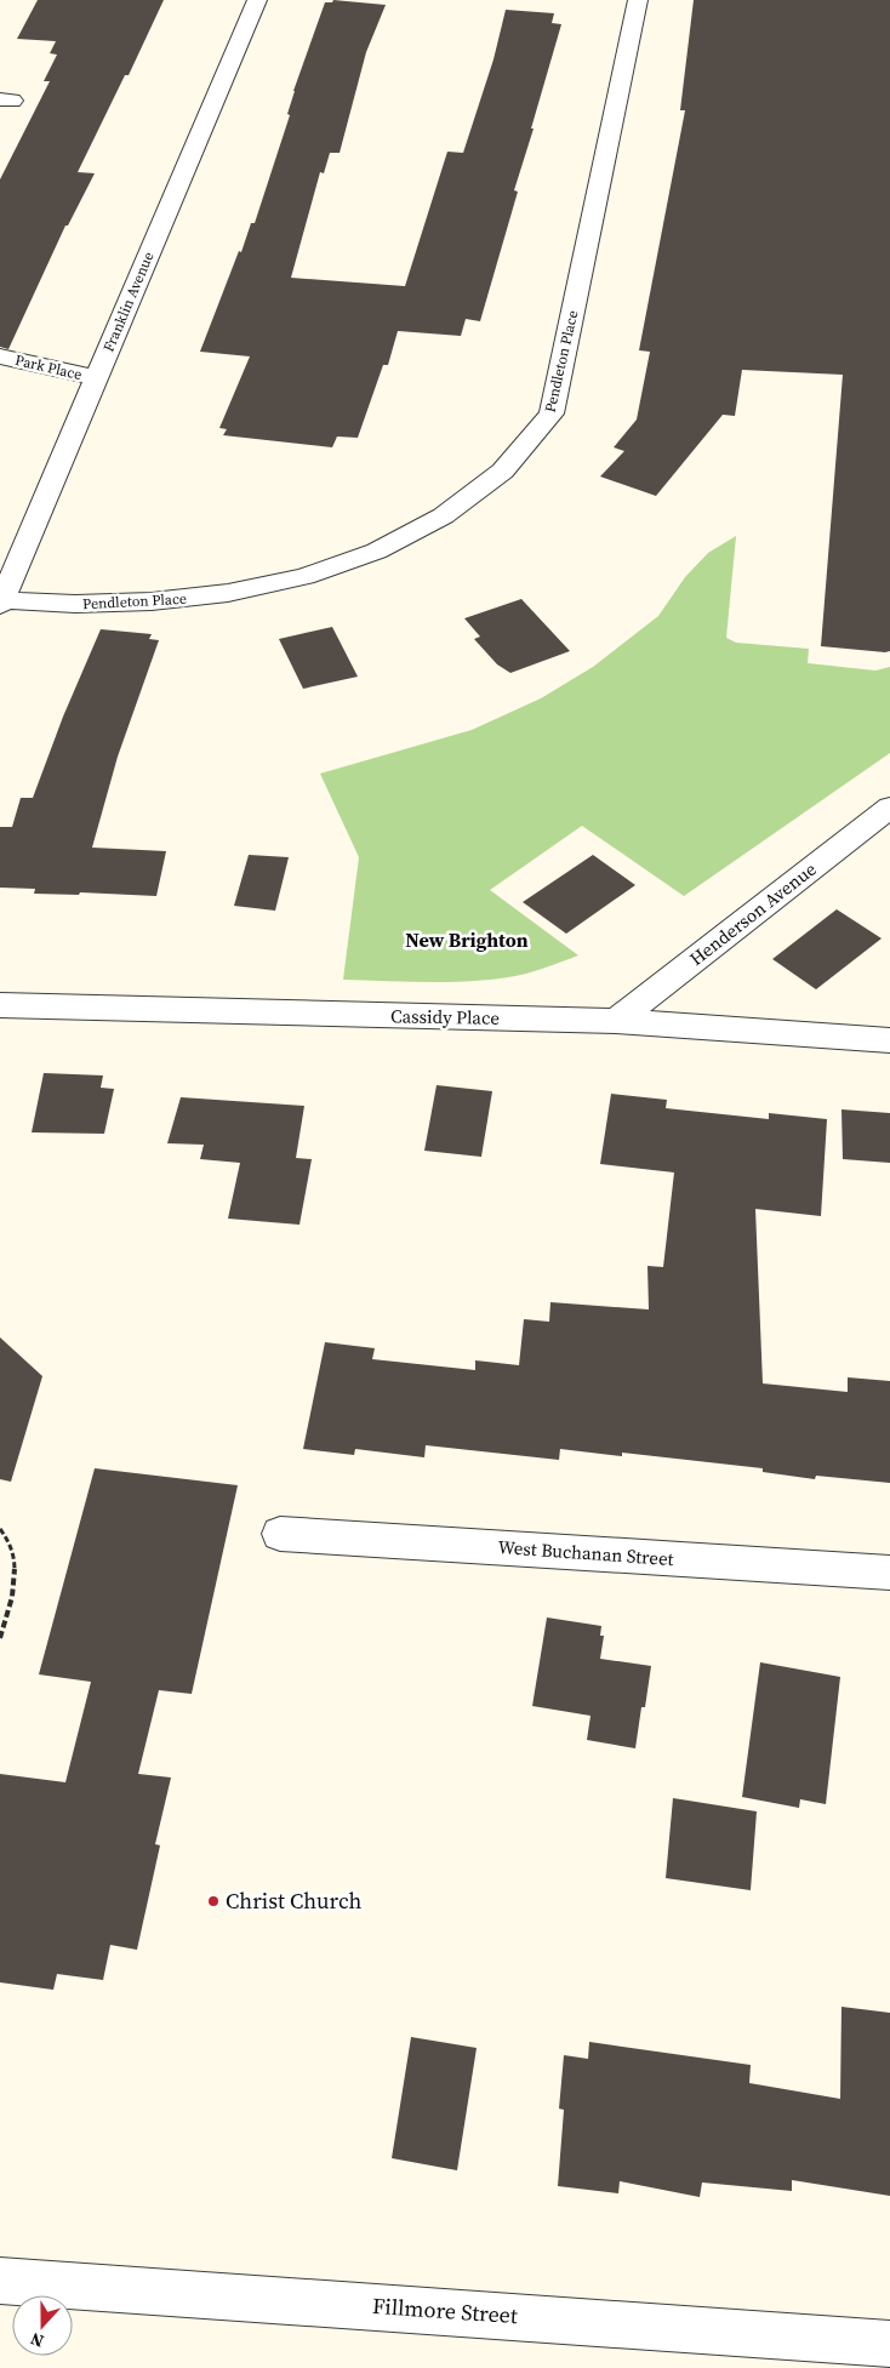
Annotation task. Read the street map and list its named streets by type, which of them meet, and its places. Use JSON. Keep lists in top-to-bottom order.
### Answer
{
  "streets": {
    "street": [
      "Franklin Avenue",
      "Pendleton Place",
      "Park Place",
      "Henderson Avenue",
      "Cassidy Place",
      "West Buchanan Street",
      "Fillmore Street"
    ]
  },
  "crossings": [
    ["Franklin Avenue", "Pendleton Place"],
    ["Franklin Avenue", "Park Place"],
    ["Henderson Avenue", "Cassidy Place"]
  ],
  "districts": ["New Brighton"],
  "places": ["Christ Church"],
  "north": "bottom"
}
